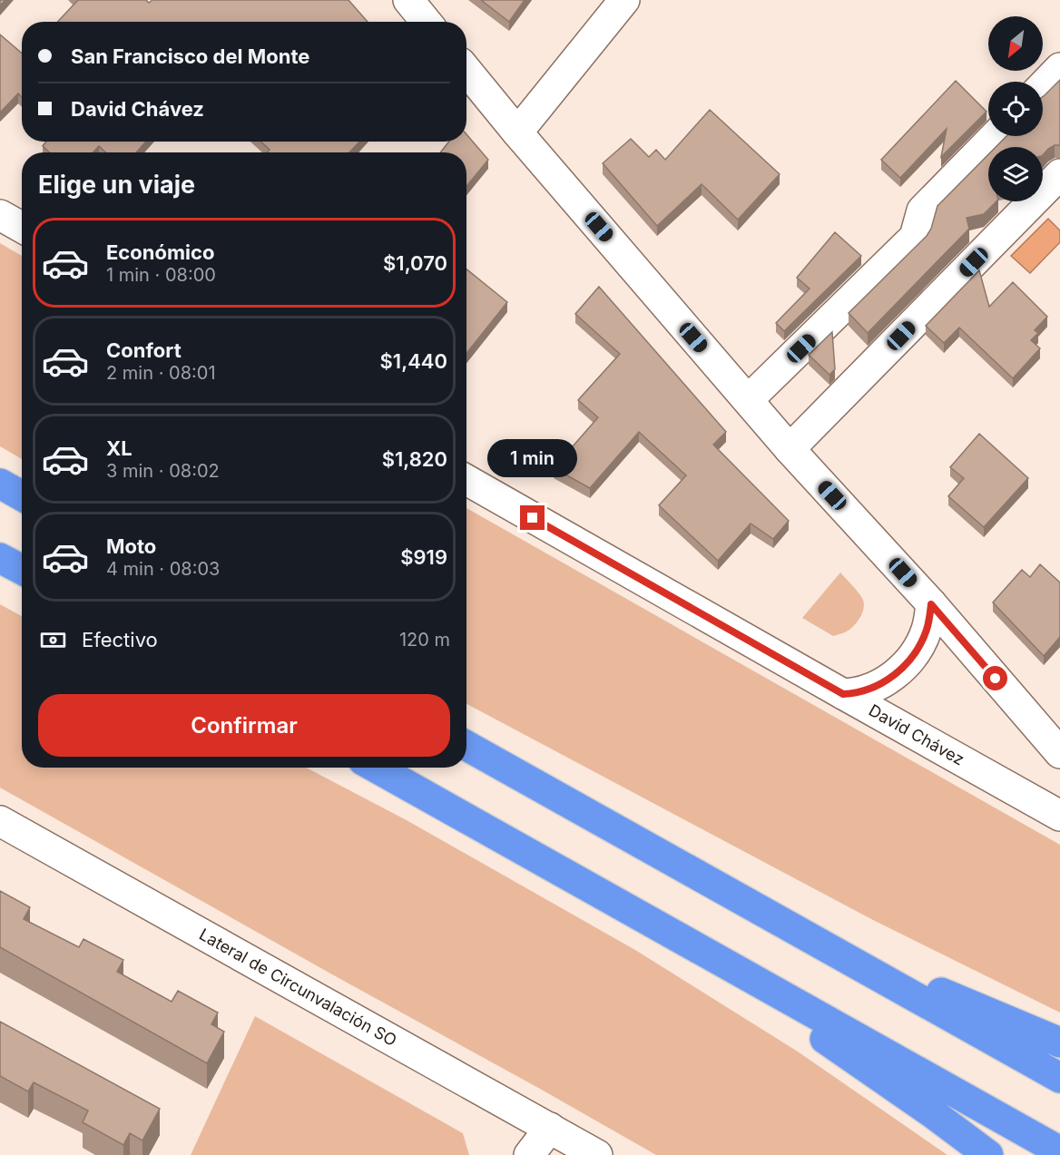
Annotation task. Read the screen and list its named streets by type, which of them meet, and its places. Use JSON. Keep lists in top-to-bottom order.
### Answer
{
  "streets": {
    "street": ["David Chávez", "Lateral de Circunvalación SO"]
  },
  "north": "bottom left",
  "page": {
    "banner": ["San Francisco del Monte", "David Chávez"],
    "heading": "Elige un viaje",
    "list": [
      {
        "name": "Económico",
        "note": "1 min · 08:00",
        "value": "$1,070"
      },
      {
        "name": "Confort",
        "note": "2 min · 08:01",
        "value": "$1,440"
      },
      {
        "name": "XL",
        "note": "3 min · 08:02",
        "value": "$1,820"
      },
      {
        "name": "Moto",
        "note": "4 min · 08:03",
        "value": "$919"
      }
    ],
    "bubble": "1 min",
    "pay": ["Efectivo", "120 m"],
    "buttons": "Confirmar"
  }
}
